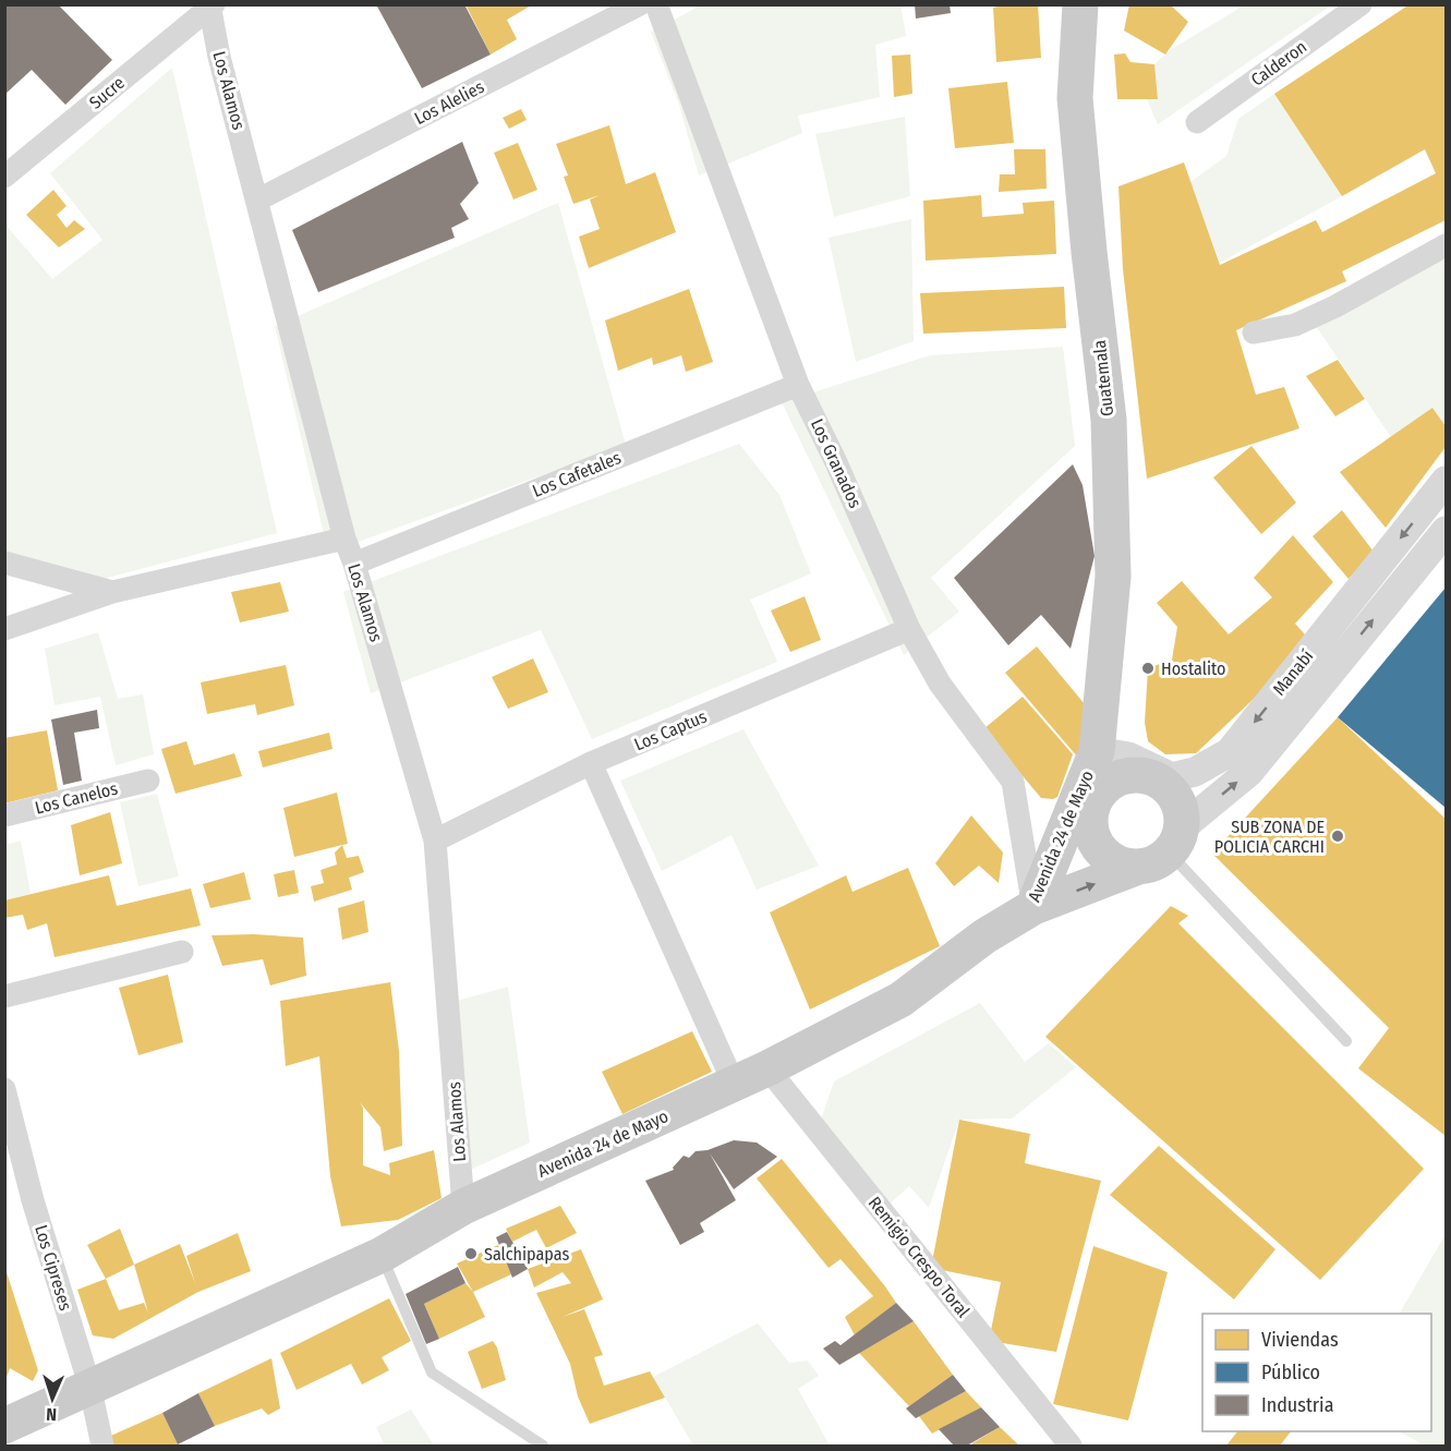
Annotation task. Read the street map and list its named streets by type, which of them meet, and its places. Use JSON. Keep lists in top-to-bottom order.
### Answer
{
  "streets": {
    "main road": ["Guatemala", "Avenida 24 de Mayo"],
    "street": [
      "Calderon",
      "Los Alamos",
      "Sucre",
      "Los Alelies",
      "Los Granados",
      "Los Cafetales",
      "Manabí",
      "Los Captus",
      "Los Canelos",
      "Remigio Crespo Toral",
      "Los Cipreses"
    ]
  },
  "crossings": [
    ["Los Alamos", "Sucre"],
    ["Los Alamos", "Los Alelies"],
    ["Los Alamos", "Los Cafetales"],
    ["Los Alamos", "Los Captus"],
    ["Los Alamos", "Avenida 24 de Mayo"],
    ["Guatemala", "Manabí"],
    ["Guatemala", "Avenida 24 de Mayo"],
    ["Los Granados", "Los Cafetales"],
    ["Los Granados", "Los Captus"],
    ["Los Granados", "Avenida 24 de Mayo"],
    ["Manabí", "Avenida 24 de Mayo"],
    ["Avenida 24 de Mayo", "Remigio Crespo Toral"],
    ["Avenida 24 de Mayo", "Los Cipreses"]
  ],
  "places": ["Hostalito", "SUB ZONA DE POLICIA CARCHI", "Salchipapas"],
  "legend": ["Viviendas", "Público", "Industria"],
  "north": "bottom"
}
